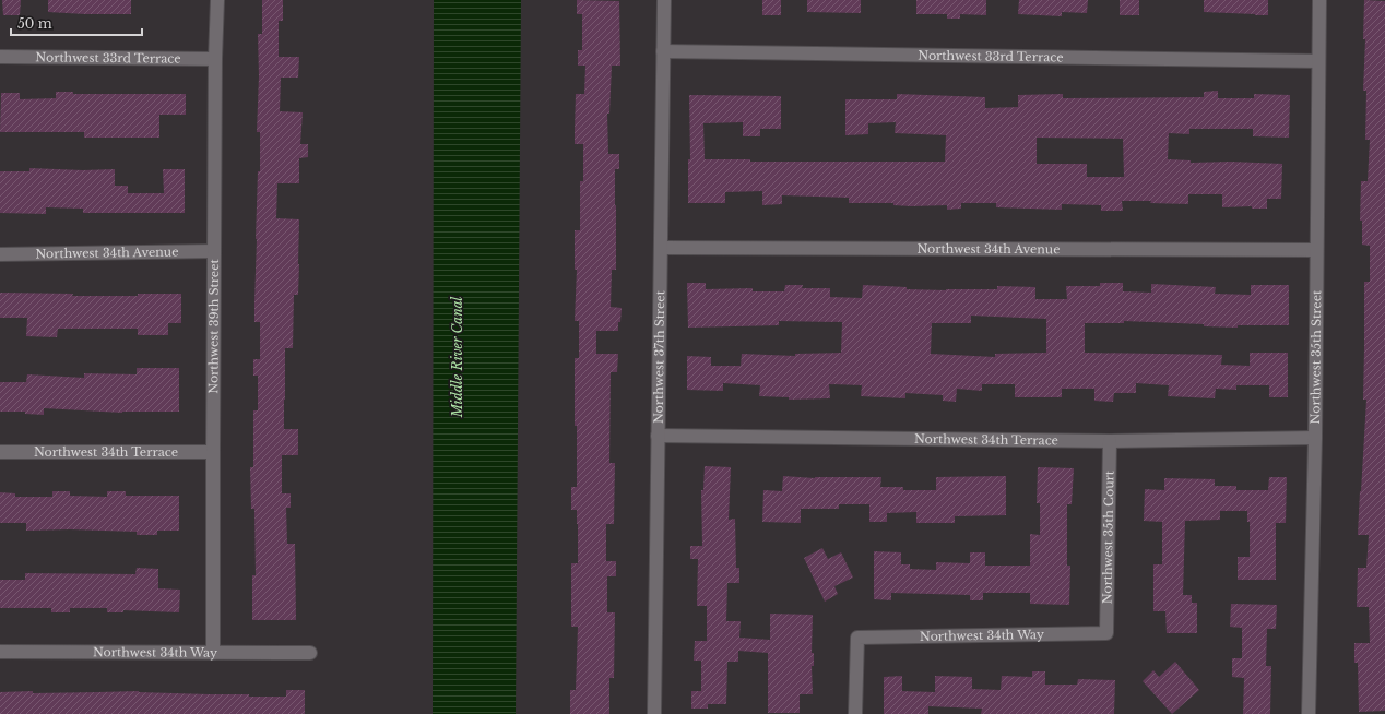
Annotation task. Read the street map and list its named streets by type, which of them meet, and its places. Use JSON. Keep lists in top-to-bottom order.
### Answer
{
  "streets": {
    "street": [
      "Northwest 33rd Terrace",
      "Northwest 34th Avenue",
      "Northwest 39th Street",
      "Northwest 37th Street",
      "Northwest 35th Street",
      "Northwest 34th Terrace",
      "Northwest 35th Court",
      "Northwest 34th Way"
    ]
  },
  "crossings": [
    ["Northwest 33rd Terrace", "Northwest 39th Street"],
    ["Northwest 33rd Terrace", "Northwest 37th Street"],
    ["Northwest 33rd Terrace", "Northwest 35th Street"],
    ["Northwest 34th Avenue", "Northwest 39th Street"],
    ["Northwest 34th Avenue", "Northwest 37th Street"],
    ["Northwest 34th Avenue", "Northwest 35th Street"],
    ["Northwest 39th Street", "Northwest 34th Terrace"],
    ["Northwest 39th Street", "Northwest 34th Way"],
    ["Northwest 37th Street", "Northwest 34th Terrace"],
    ["Northwest 35th Street", "Northwest 34th Terrace"],
    ["Northwest 34th Terrace", "Northwest 35th Court"],
    ["Northwest 35th Court", "Northwest 34th Way"]
  ],
  "water": ["Middle River Canal"],
  "scale_bar": "50 m"
}
